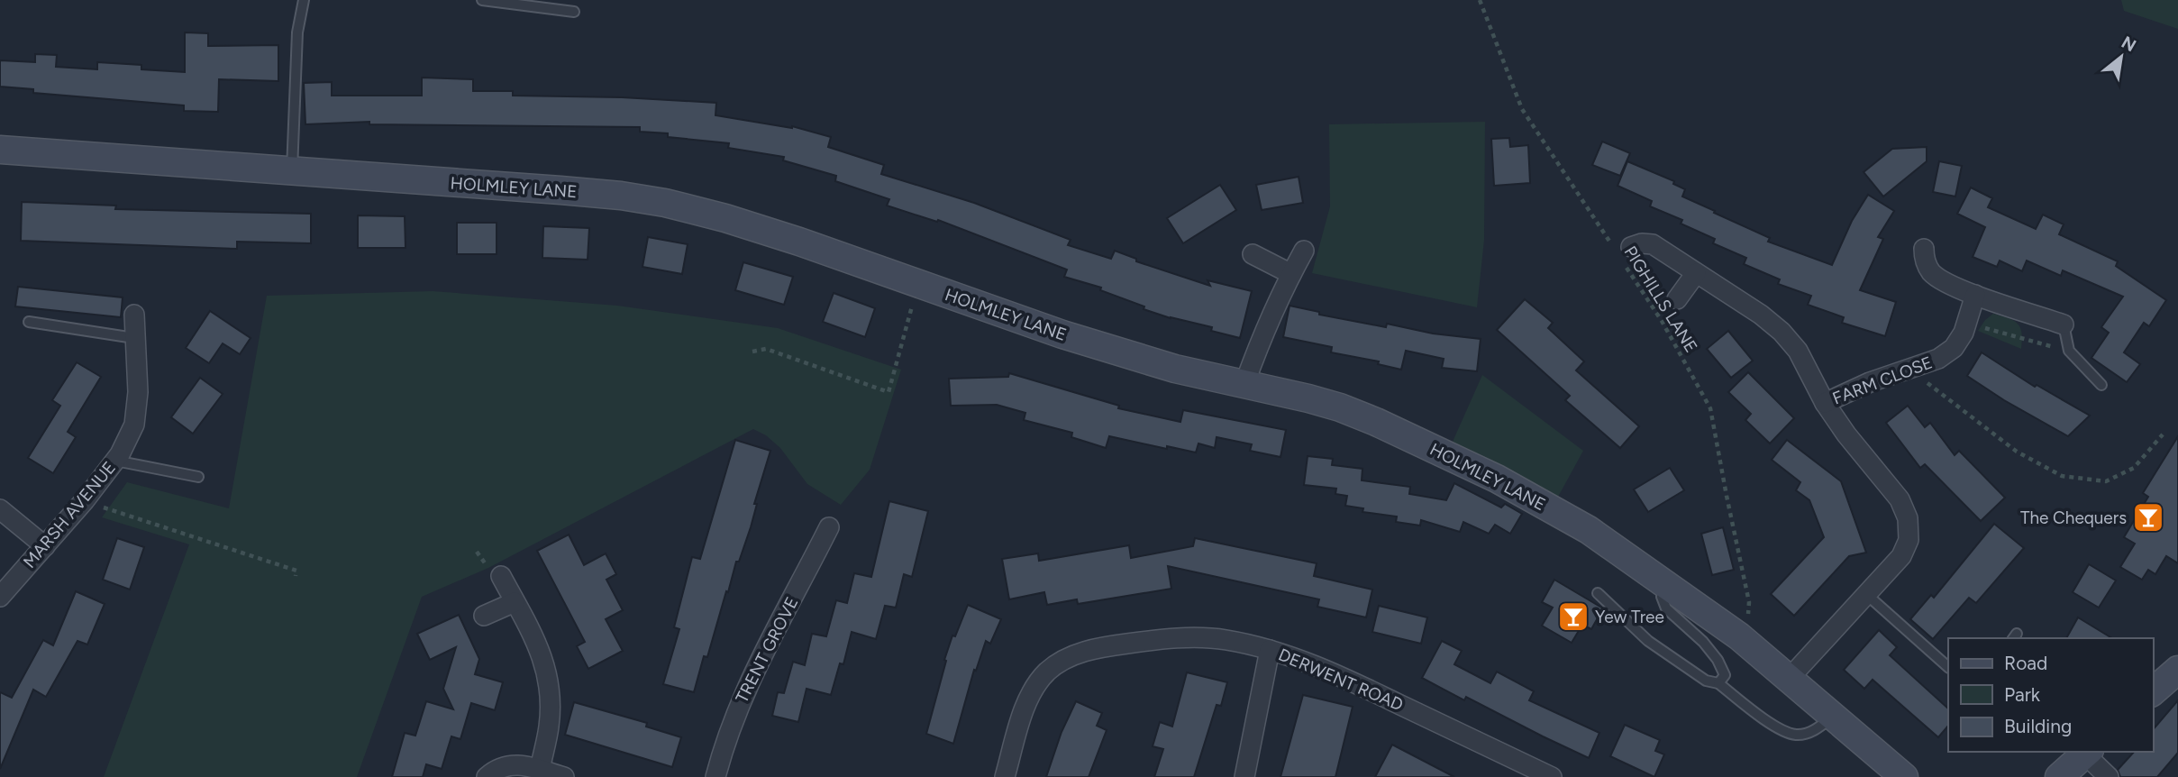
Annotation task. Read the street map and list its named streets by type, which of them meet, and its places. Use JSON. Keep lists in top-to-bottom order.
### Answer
{
  "streets": {
    "main road": ["HOLMLEY LANE"],
    "street": [
      "FARM CLOSE",
      "MARSH AVENUE",
      "TRENT GROVE",
      "DERWENT ROAD"
    ],
    "path": ["PIGHILLS LANE"]
  },
  "crossings": [
    ["HOLMLEY LANE", "PIGHILLS LANE"]
  ],
  "places": {
    "bar": ["The Chequers", "Yew Tree"]
  },
  "legend": ["Road", "Park", "Building"],
  "north": "top right"
}
